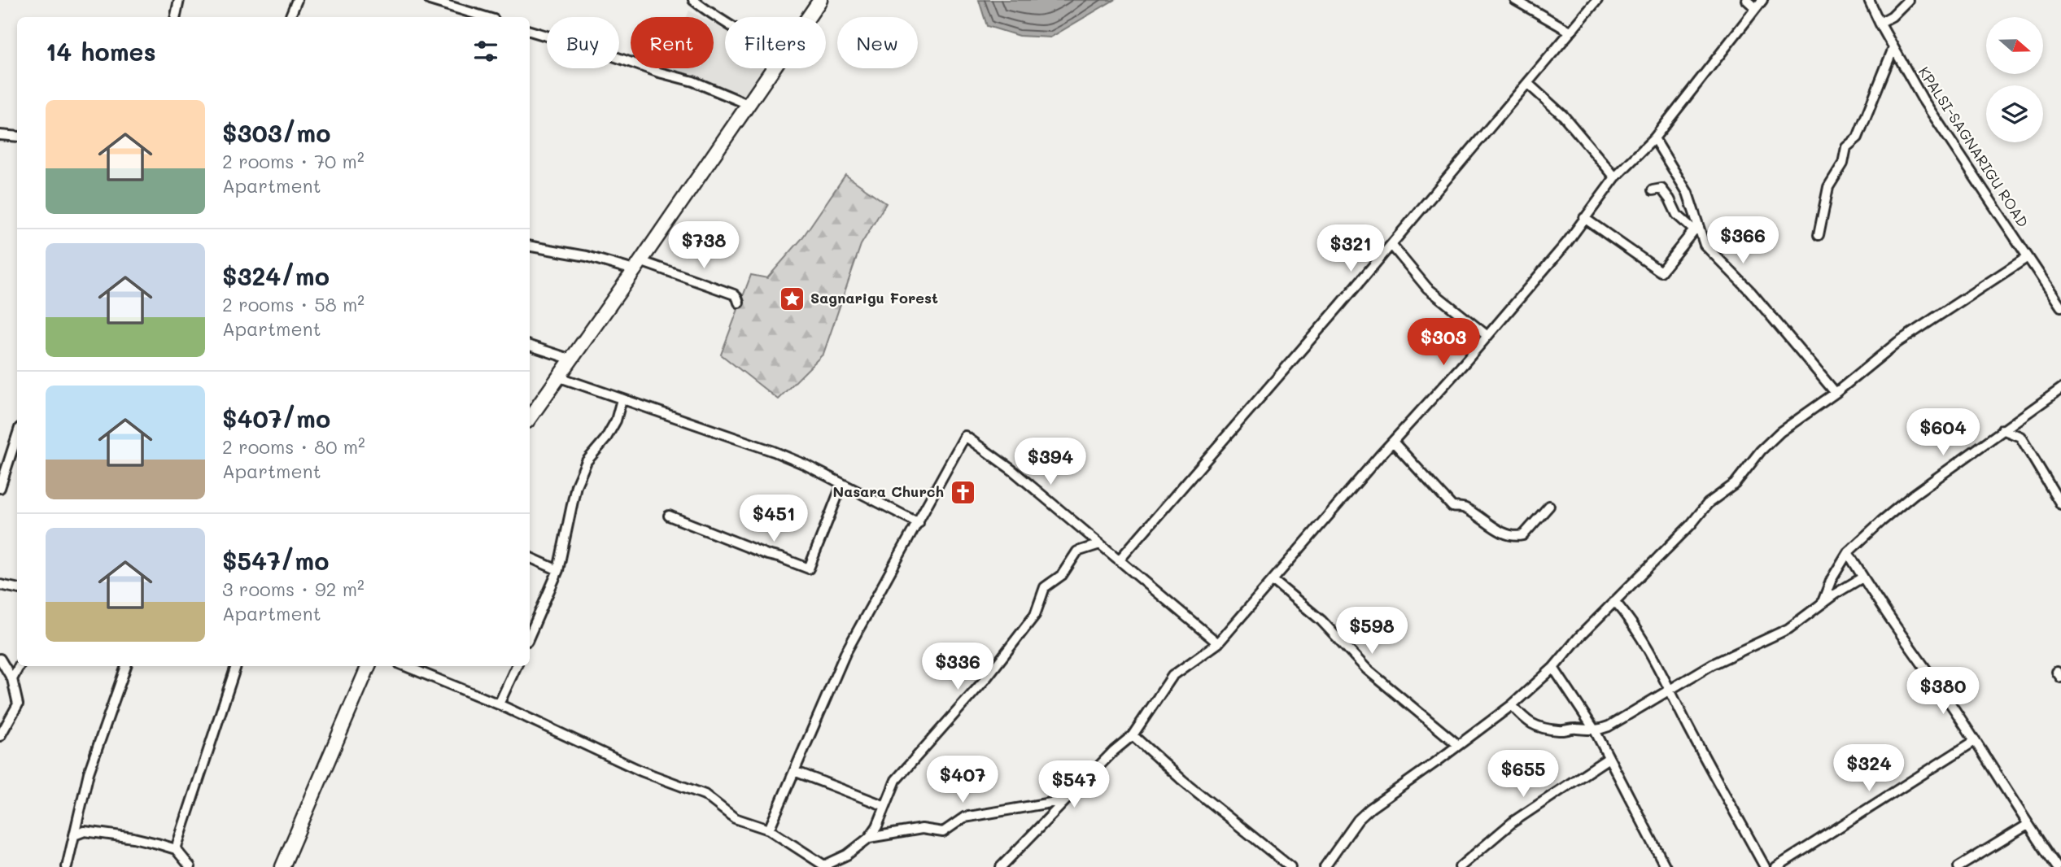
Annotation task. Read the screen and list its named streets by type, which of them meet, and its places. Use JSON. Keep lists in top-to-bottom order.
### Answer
{
  "streets": {
    "street": ["KPALSI-SAGNARIGU ROAD"]
  },
  "places": {
    "place": ["Sagnarigu Forest"],
    "church": ["Nasara Church"]
  },
  "north": "right",
  "page": {
    "chip": [
      "Buy",
      "Rent",
      "Filters",
      "New"
    ],
    "heading": "14 homes",
    "list": [
      {
        "name": "$303/mo",
        "note": "2 rooms · 70 m² · Apartment"
      },
      {
        "name": "$324/mo",
        "note": "2 rooms · 58 m² · Apartment"
      },
      {
        "name": "$407/mo",
        "note": "2 rooms · 80 m² · Apartment"
      },
      {
        "name": "$547/mo",
        "note": "3 rooms · 92 m² · Apartment"
      }
    ],
    "price": [
      "$366",
      "$738",
      "$321",
      "$303",
      "$604",
      "$394",
      "$451",
      "$598",
      "$336",
      "$380",
      "$324",
      "$655",
      "$407",
      "$547"
    ]
  }
}
